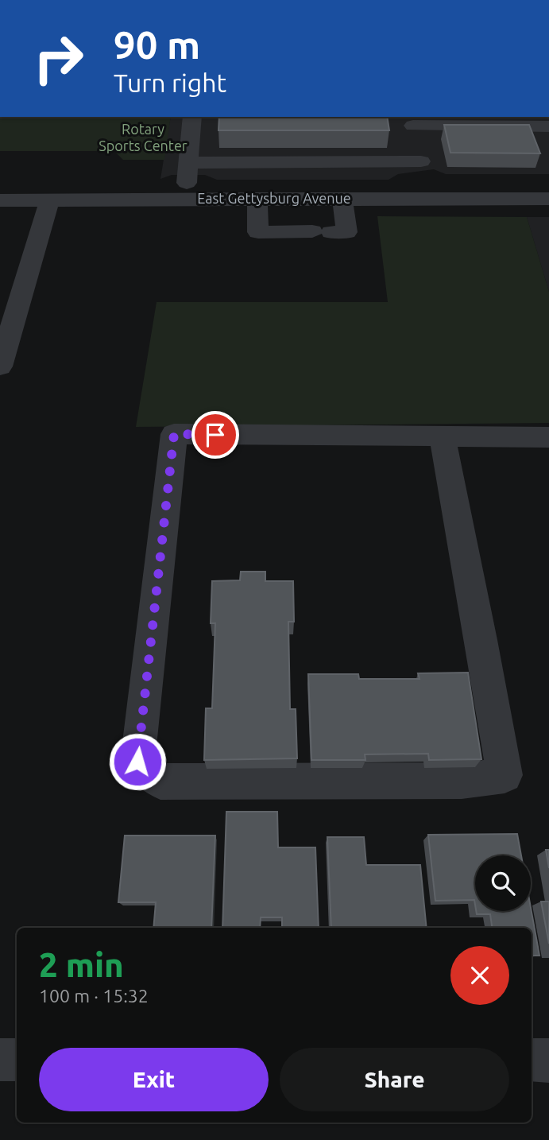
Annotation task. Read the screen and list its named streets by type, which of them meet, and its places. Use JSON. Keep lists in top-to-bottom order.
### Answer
{
  "streets": {
    "street": ["East Gettysburg Avenue"]
  },
  "parks": ["Rotary Sports Center"],
  "page": {
    "turn": ["90 m", "Turn right"],
    "heading": ["2 min", "100 m · 15:32"],
    "buttons": ["Exit", "Share"]
  }
}
